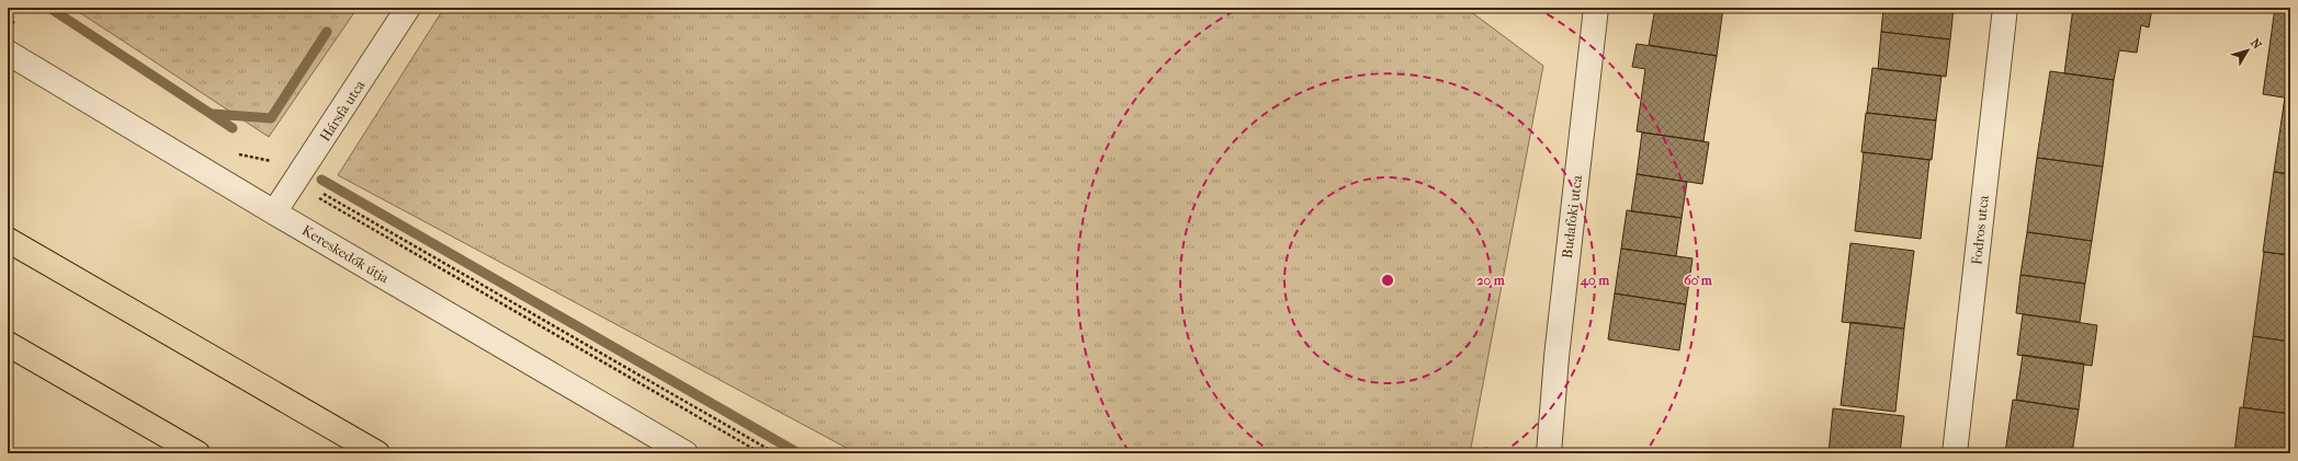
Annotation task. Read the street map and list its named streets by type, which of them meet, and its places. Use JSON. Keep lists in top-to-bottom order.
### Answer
{
  "streets": {
    "street": [
      "Hársfa utca",
      "Budafoki utca",
      "Fodros utca",
      "Kereskedők útja"
    ]
  },
  "crossings": [
    ["Hársfa utca", "Kereskedők útja"]
  ],
  "north": "top right",
  "rings": ["20 m", "40 m", "60 m"]
}
